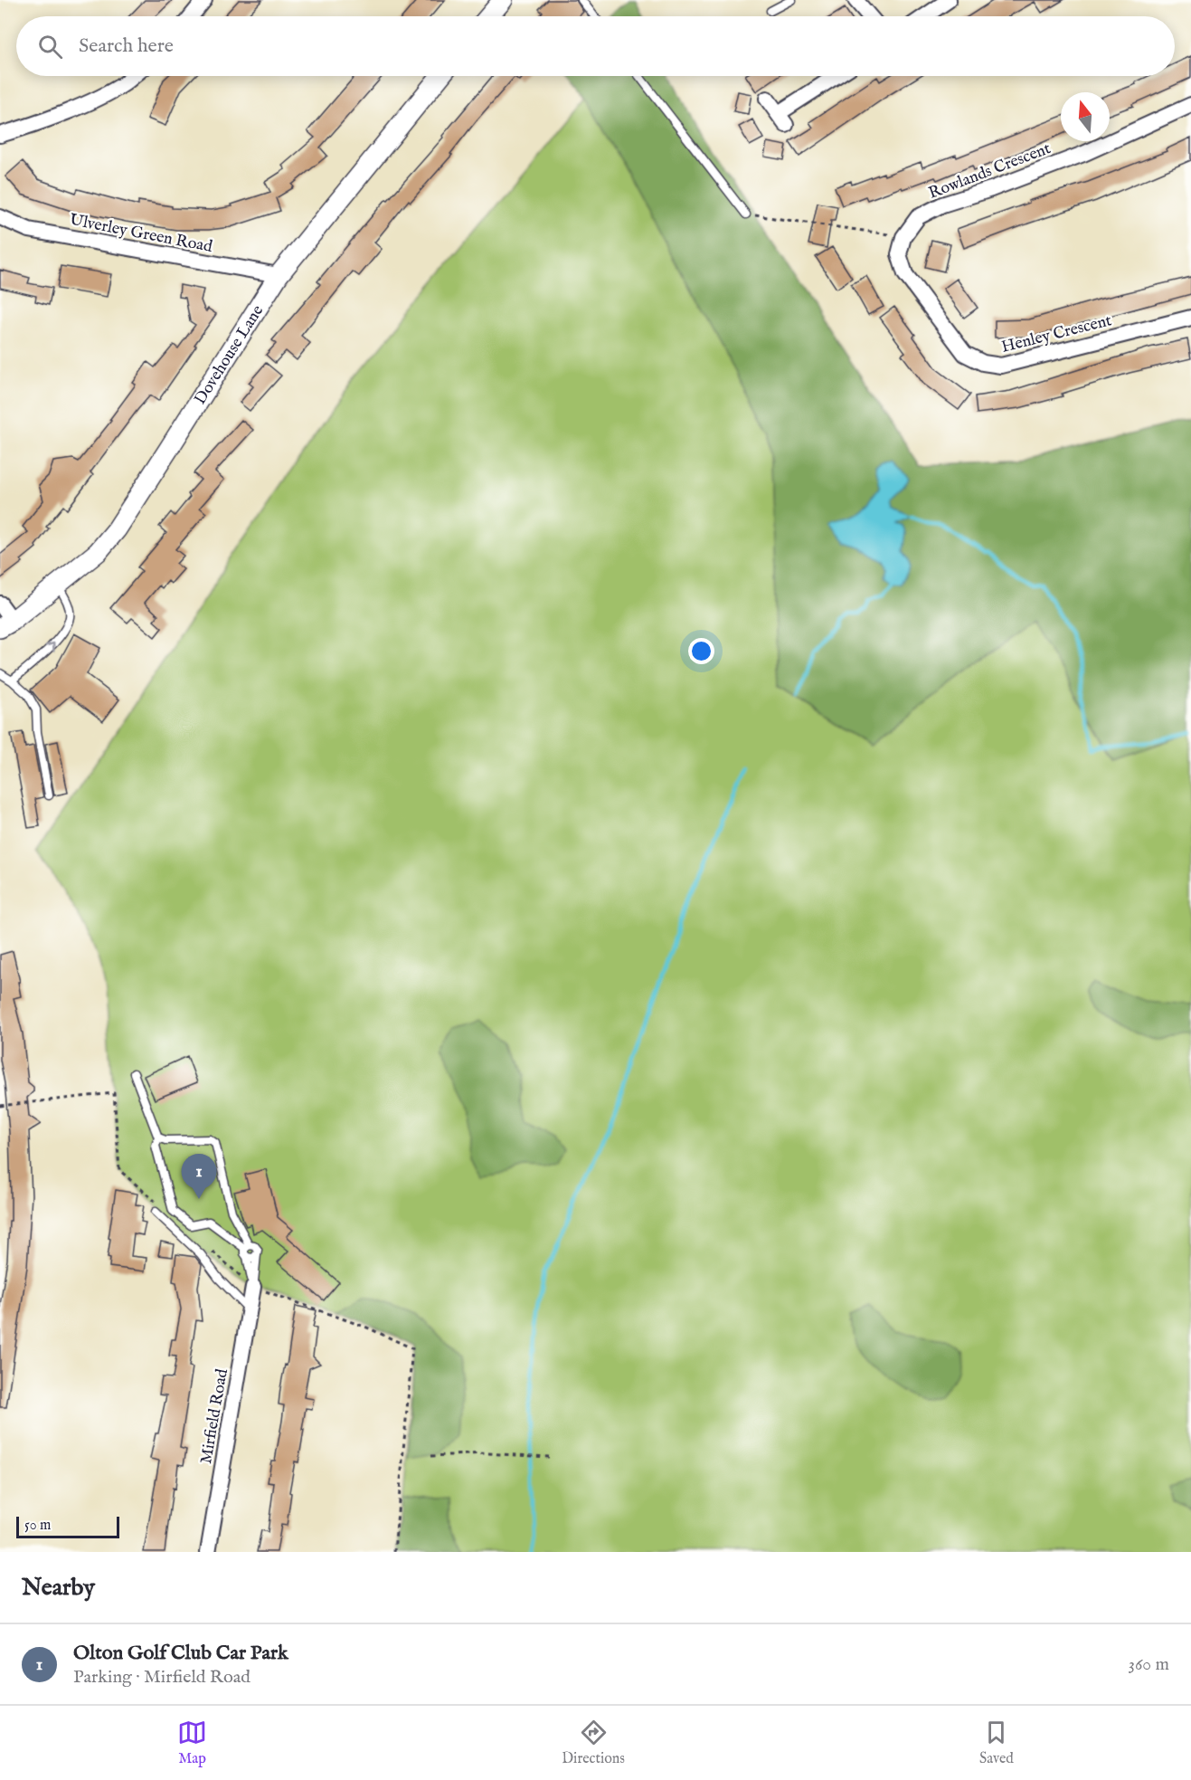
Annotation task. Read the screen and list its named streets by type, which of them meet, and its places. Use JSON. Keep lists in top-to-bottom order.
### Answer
{
  "streets": {
    "street": [
      "Rowlands Crescent",
      "Ulverley Green Road",
      "Henley Crescent",
      "Dovehouse Lane",
      "Mirfield Road"
    ]
  },
  "crossings": [
    ["Rowlands Crescent", "Henley Crescent"],
    ["Ulverley Green Road", "Dovehouse Lane"]
  ],
  "scale_bar": "50 m",
  "north": "top",
  "page": {
    "search": "Search here",
    "pins": "1",
    "scale": "50 m",
    "heading": "Nearby",
    "list": [
      {
        "mark": "1",
        "name": "Olton Golf Club Car Park",
        "note": "Parking · Mirfield Road",
        "value": "360 m"
      }
    ],
    "nav": ["Map", "Directions", "Saved"]
  }
}
